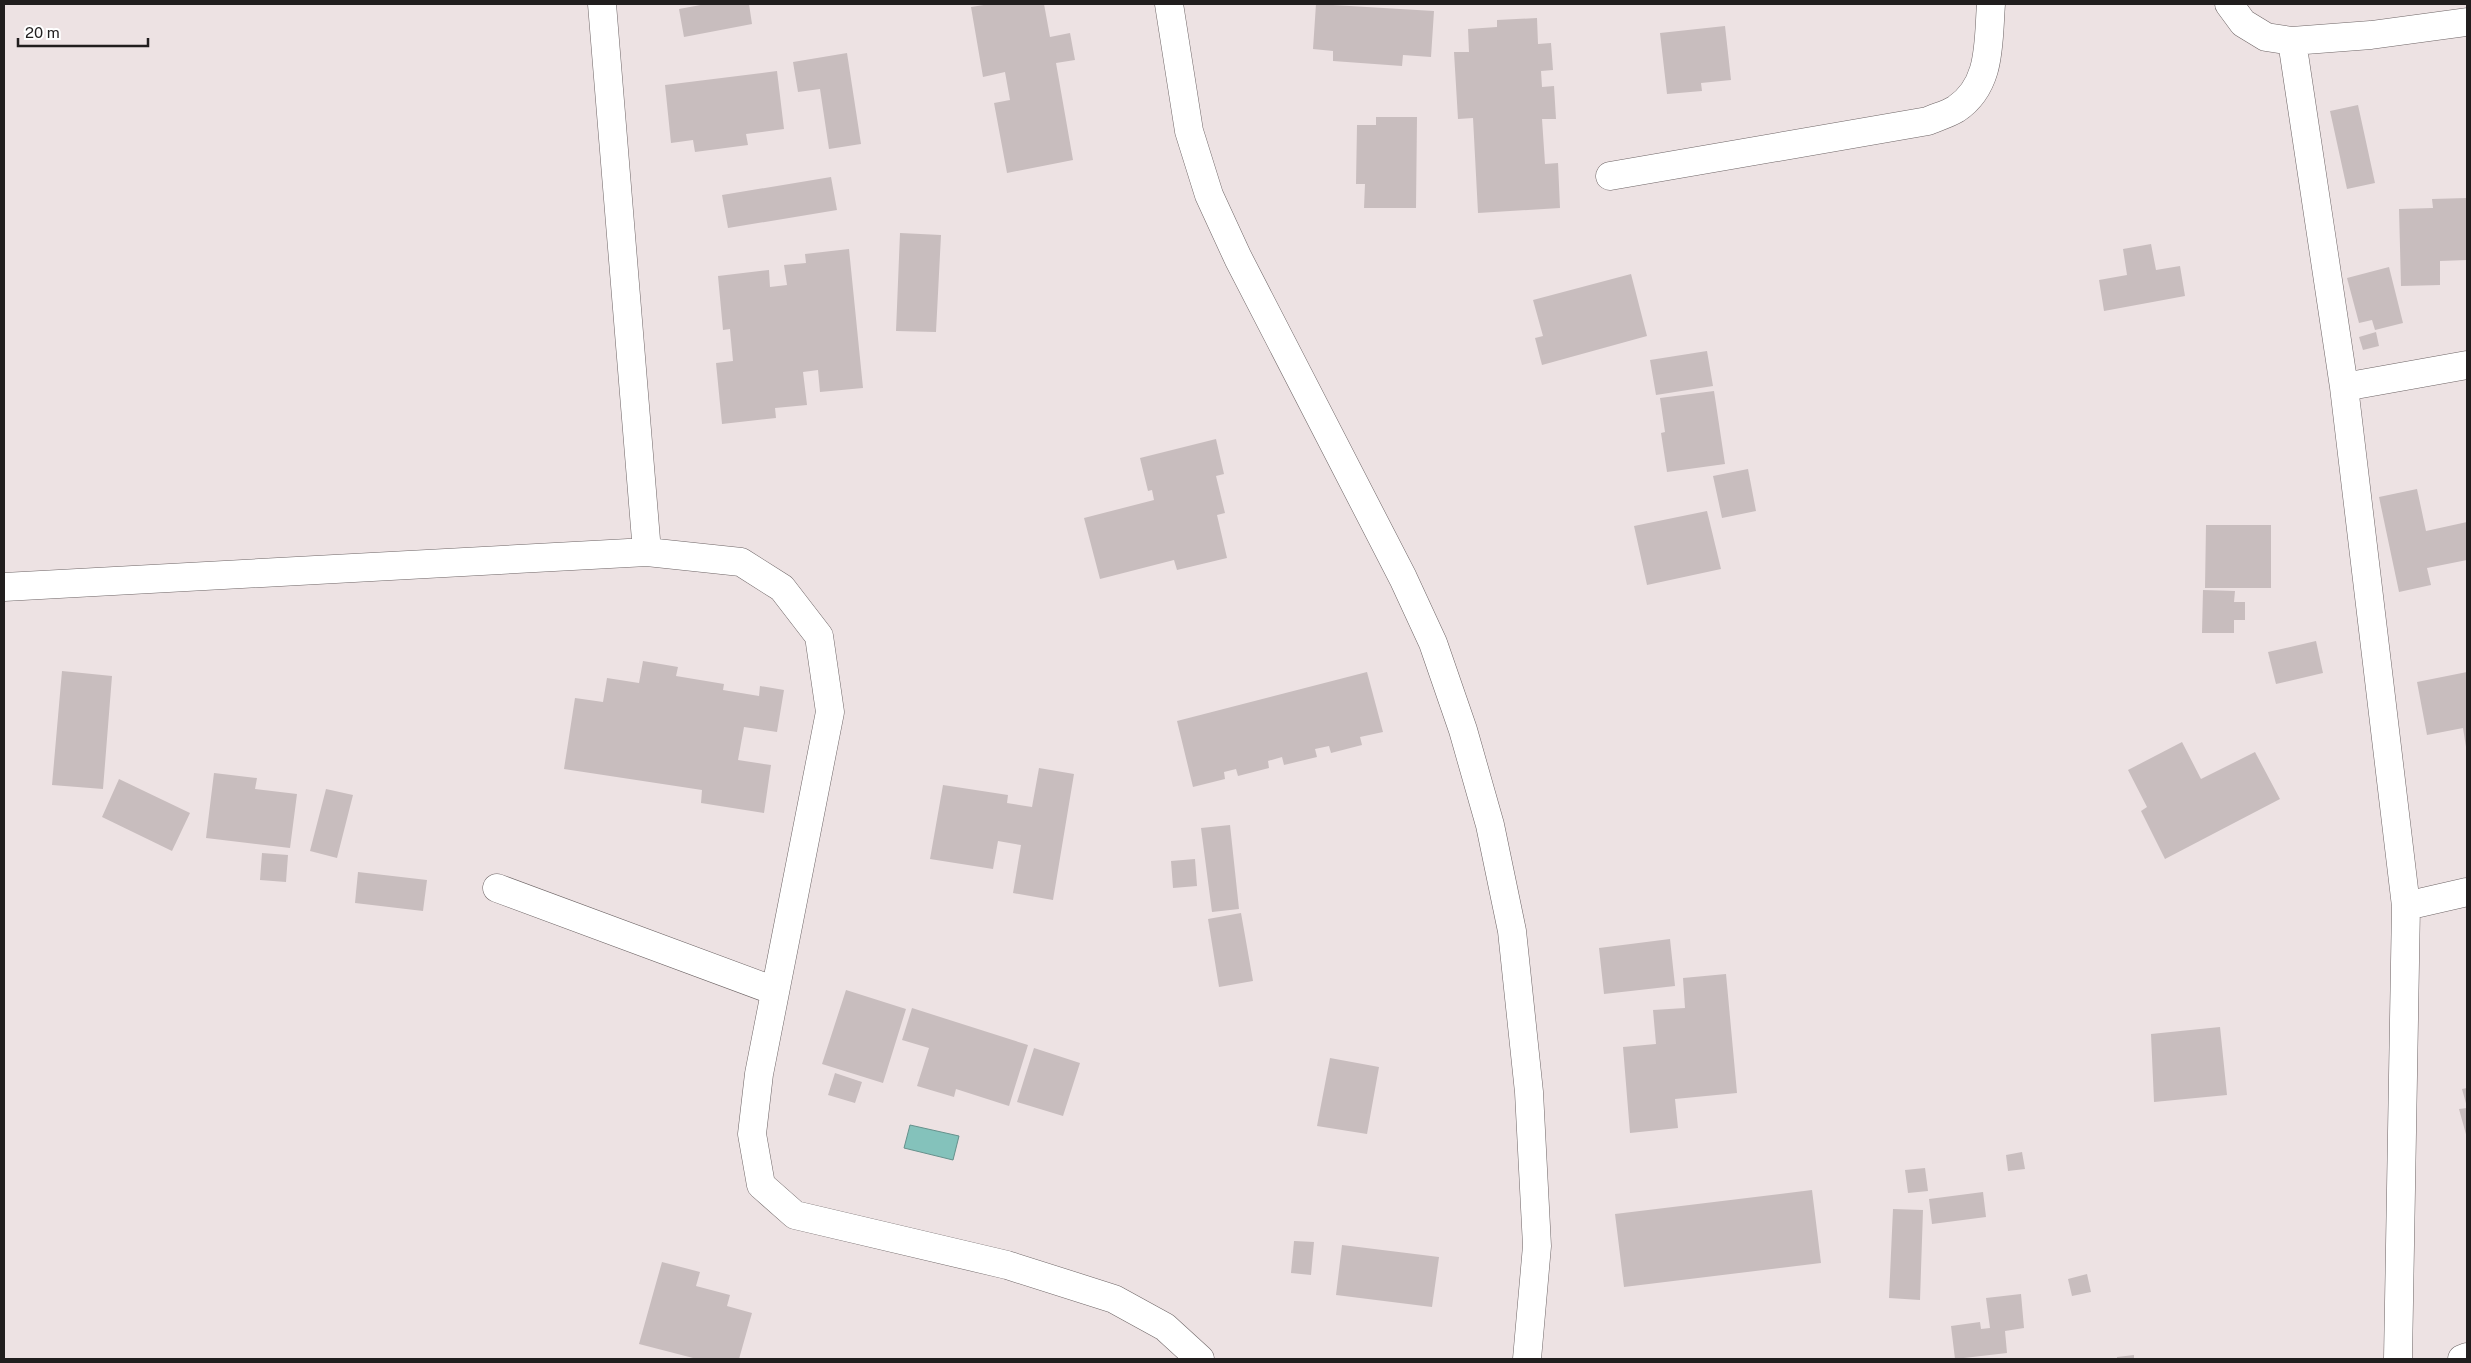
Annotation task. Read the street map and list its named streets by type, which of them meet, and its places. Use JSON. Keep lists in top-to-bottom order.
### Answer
{
  "scale_bar": "20 m"
}
